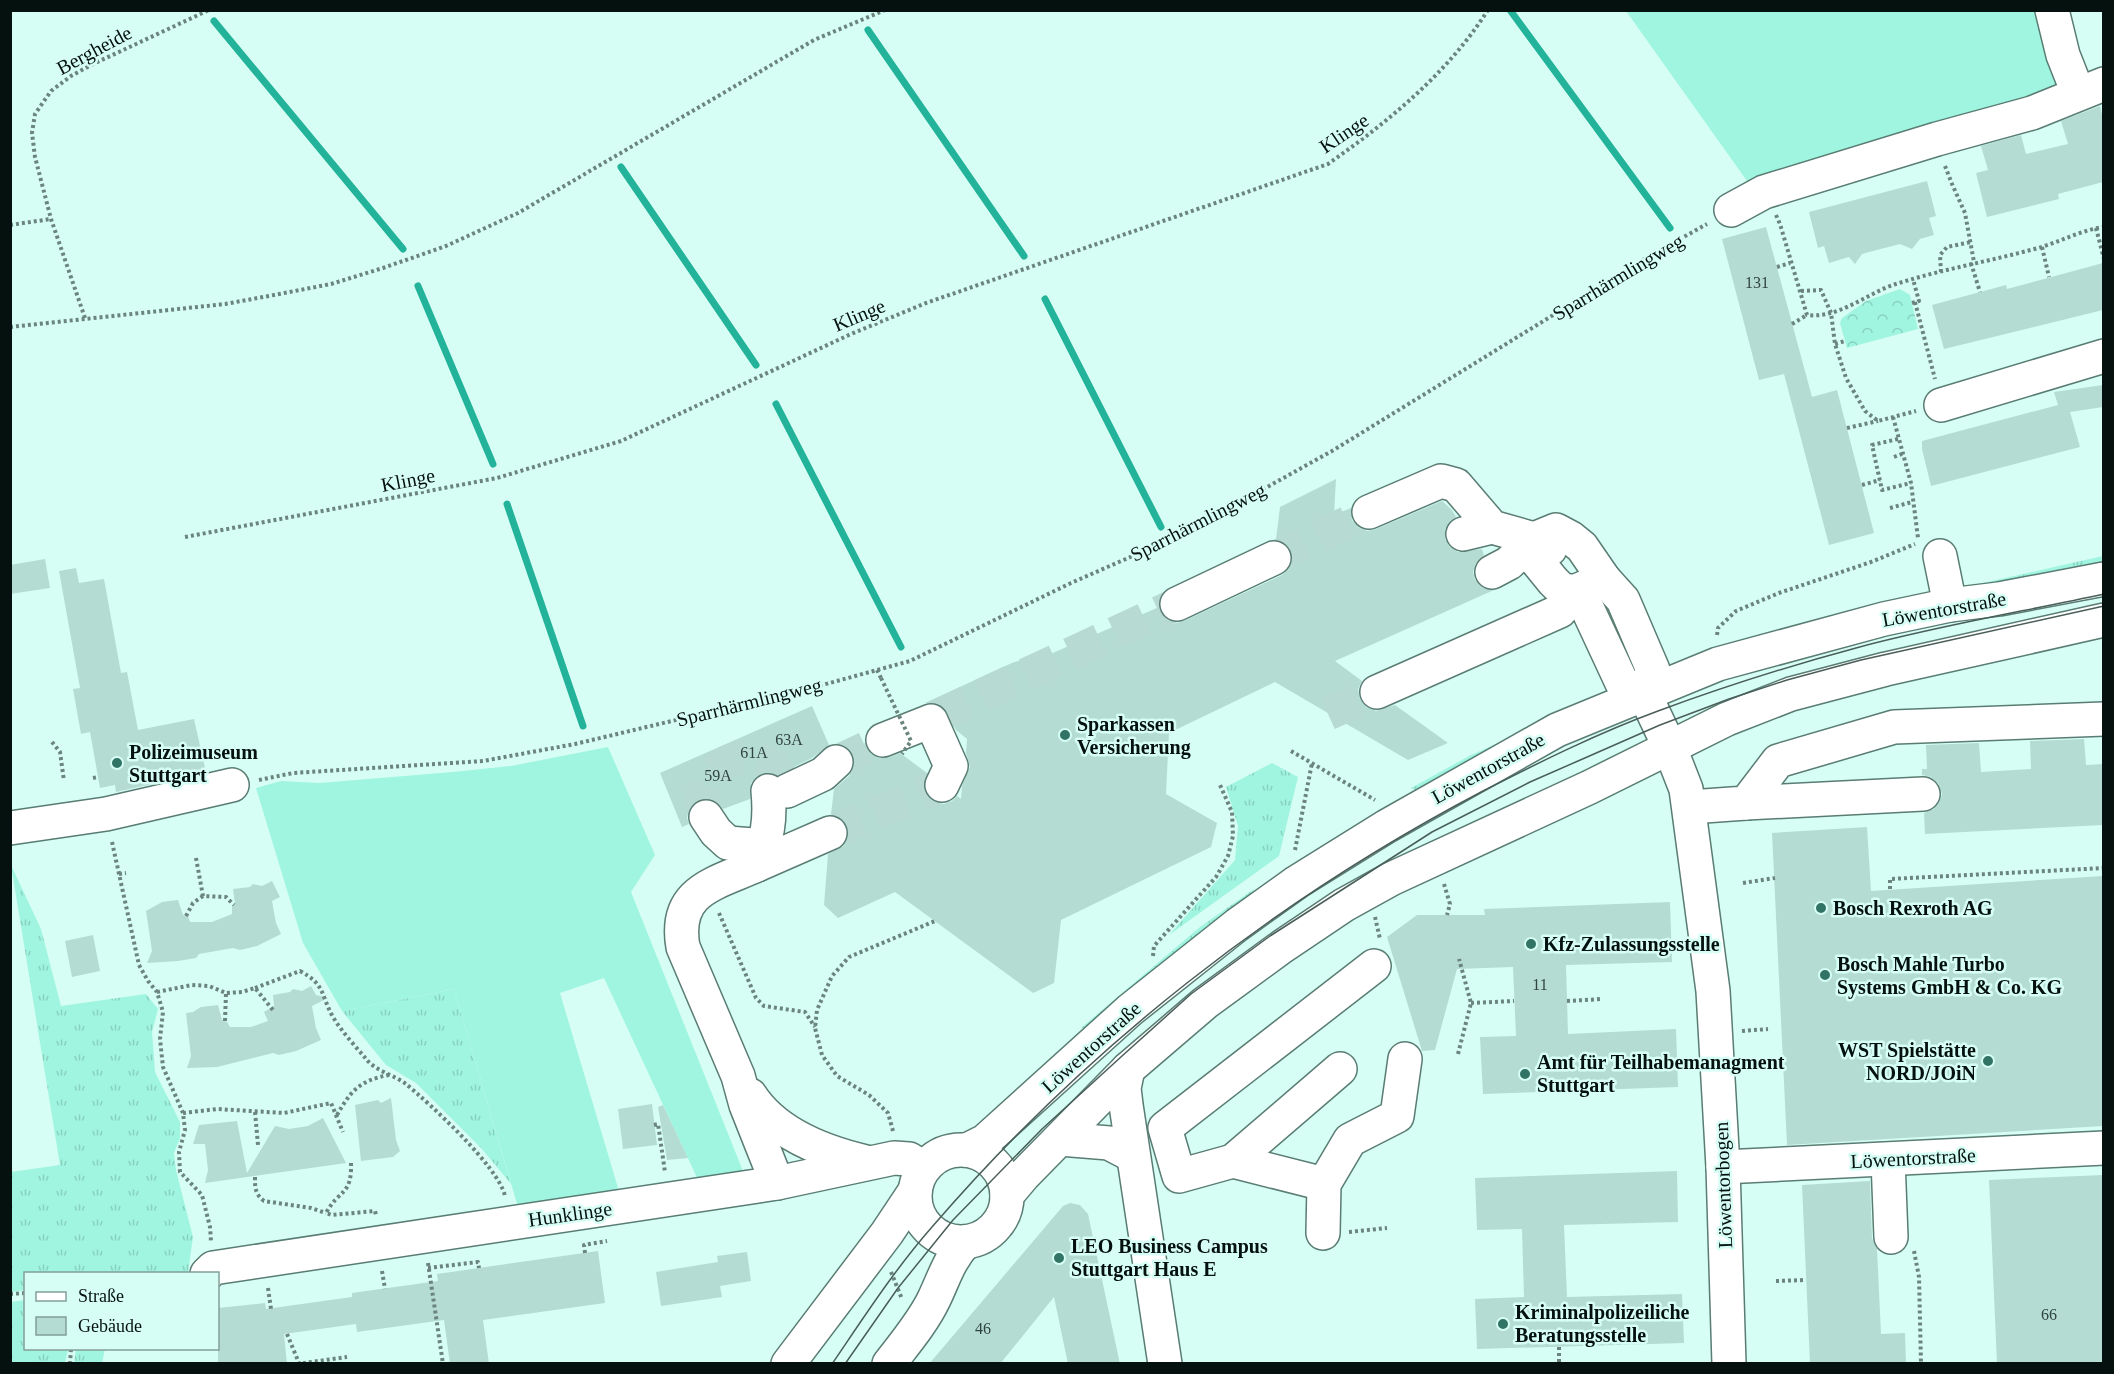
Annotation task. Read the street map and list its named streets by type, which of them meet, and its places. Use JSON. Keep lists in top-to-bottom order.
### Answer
{
  "streets": {
    "main road": ["Löwentorstraße", "Löwentorbogen", "Hunklinge"],
    "path": ["Bergheide", "Klinge", "Sparrhärmlingweg"]
  },
  "crossings": [
    ["Löwentorstraße", "Löwentorbogen"],
    ["Löwentorstraße", "Hunklinge"]
  ],
  "places": [
    "Sparkassen Versicherung",
    "Polizeimuseum Stuttgart",
    "Bosch Rexroth AG",
    "Kfz-Zulassungsstelle",
    "Bosch Mahle Turbo Systems GmbH & Co. KG",
    "WST Spielstätte NORD/JOiN",
    "Amt für Teilhabemanagment Stuttgart",
    "LEO Business Campus Stuttgart Haus E",
    "Kriminalpolizeiliche Beratungsstelle"
  ],
  "house_numbers": [
    "131",
    "63A",
    "61A",
    "59A",
    "11",
    "66",
    "46"
  ],
  "legend": ["Straße", "Gebäude"]
}
